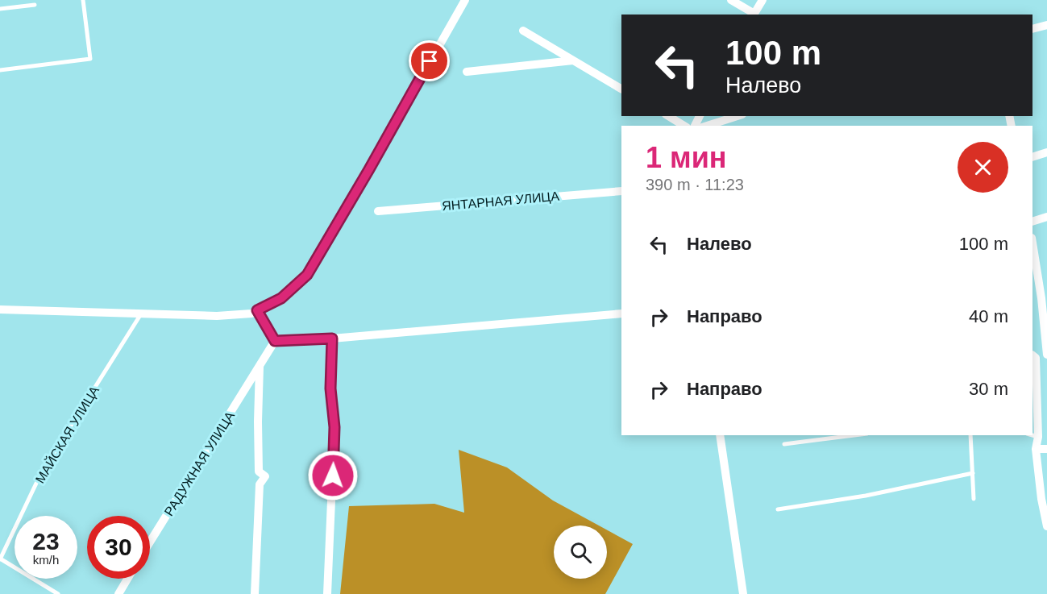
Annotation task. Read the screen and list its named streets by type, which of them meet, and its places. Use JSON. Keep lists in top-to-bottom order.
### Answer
{
  "streets": {
    "street": ["ЯНТАРНАЯ УЛИЦА", "РАДУЖНАЯ УЛИЦА"],
    "lane": ["МАЙСКАЯ УЛИЦА"]
  },
  "page": {
    "turn": ["100 m", "Налево"],
    "heading": ["1 мин", "390 m · 11:23"],
    "list": [
      {
        "name": "Налево",
        "value": "100 m"
      },
      {
        "name": "Направо",
        "value": "40 m"
      },
      {
        "name": "Направо",
        "value": "30 m"
      }
    ],
    "speed": "23 km/h",
    "limit": "30"
  }
}
